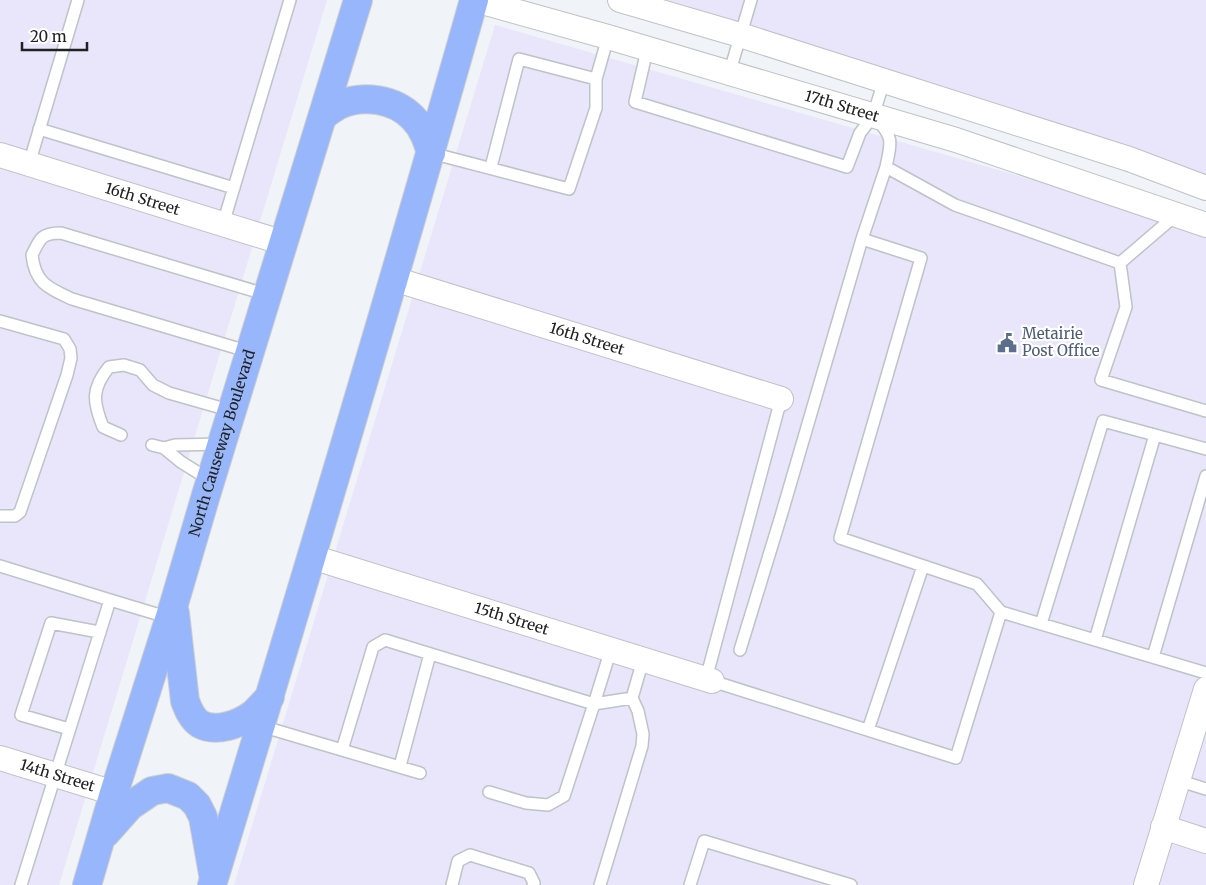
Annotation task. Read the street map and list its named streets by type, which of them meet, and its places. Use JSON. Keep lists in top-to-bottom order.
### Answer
{
  "streets": {
    "highway": ["North Causeway Boulevard"],
    "street": [
      "17th Street",
      "16th Street",
      "15th Street",
      "14th Street"
    ]
  },
  "crossings": [
    ["16th Street", "North Causeway Boulevard"],
    ["North Causeway Boulevard", "14th Street"]
  ],
  "places": {
    "public building": ["Metairie Post Office"]
  },
  "scale_bar": "20 m"
}
